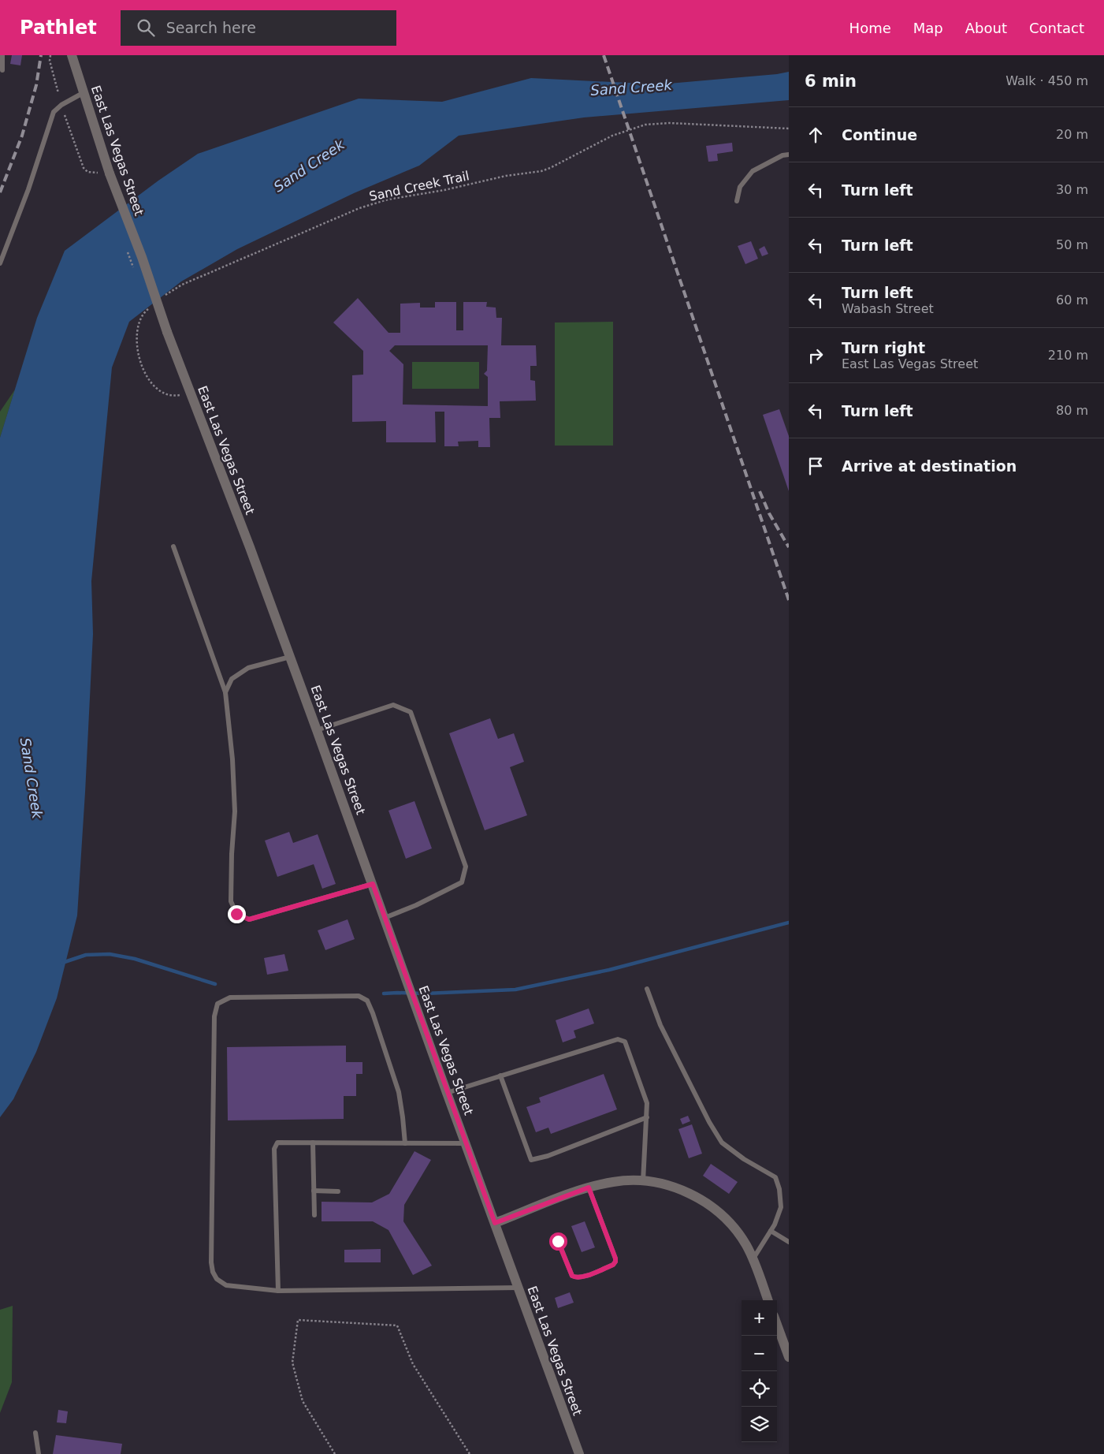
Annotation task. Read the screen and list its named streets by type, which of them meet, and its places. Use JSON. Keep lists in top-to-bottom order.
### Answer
{
  "streets": {
    "street": ["East Las Vegas Street"],
    "path": ["Sand Creek Trail"]
  },
  "water": ["Sand Creek"],
  "page": {
    "header": "Pathlet",
    "search": "Search here",
    "nav": [
      "Home",
      "Map",
      "About",
      "Contact"
    ],
    "heading": ["6 min", "Walk · 450 m"],
    "list": [
      ["Continue", "20 m"],
      ["Turn left", "30 m"],
      ["Turn left", "50 m"],
      ["Turn left", "Wabash Street", "60 m"],
      ["Turn right", "East Las Vegas Street", "210 m"],
      ["Turn left", "80 m"],
      "Arrive at destination"
    ],
    "map_buttons": ["+", "−"]
  }
}
